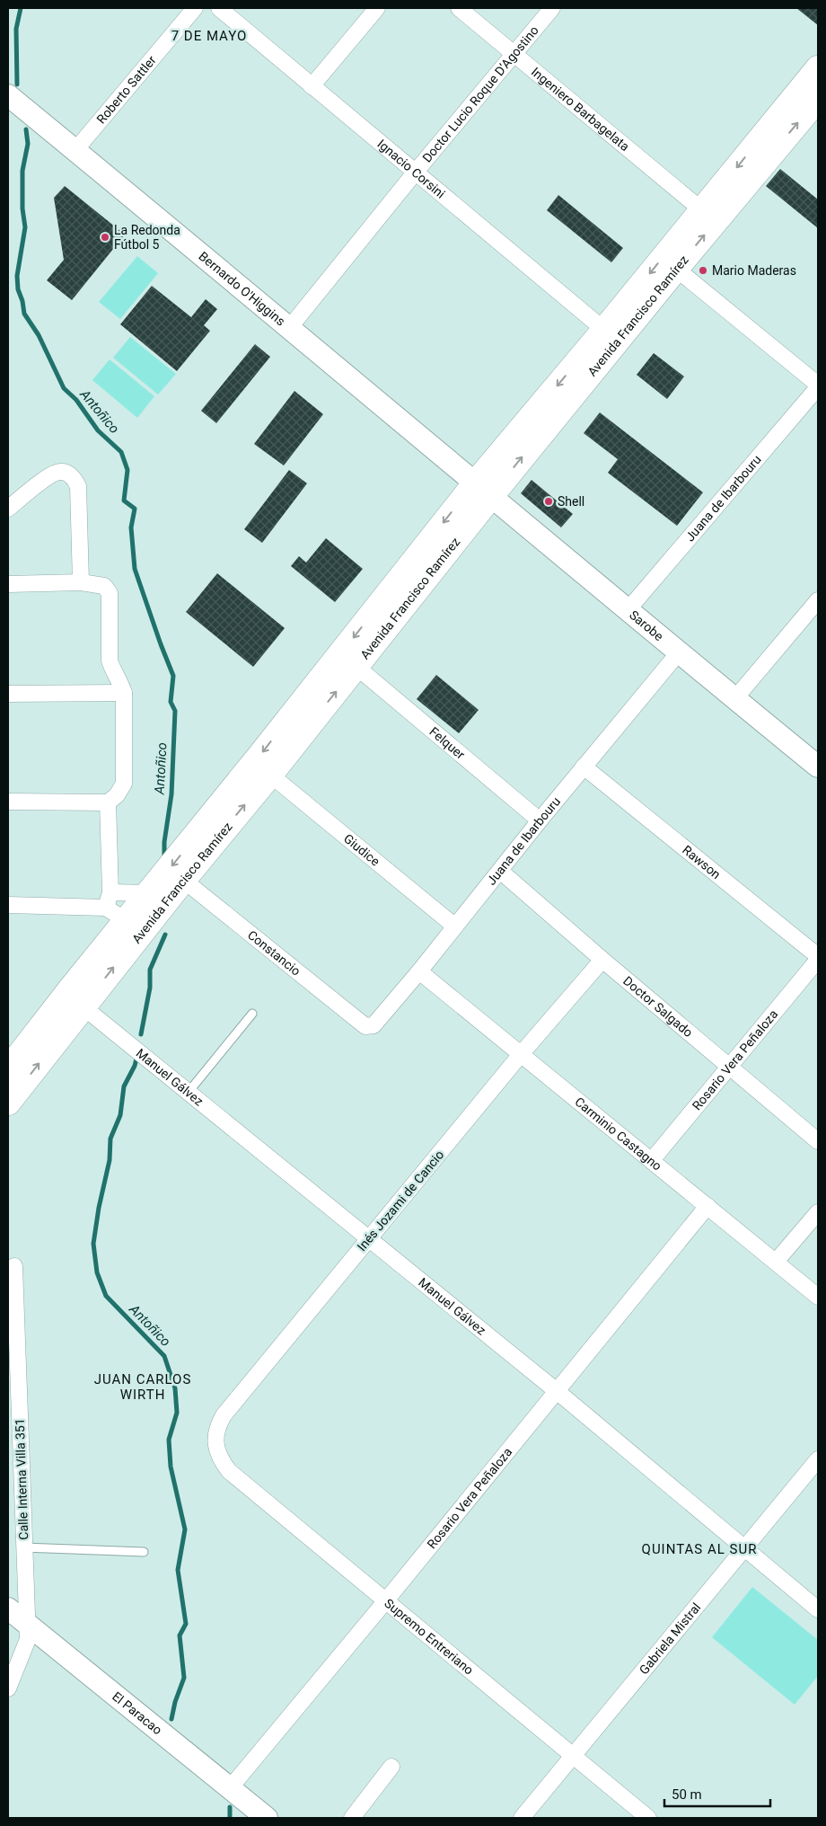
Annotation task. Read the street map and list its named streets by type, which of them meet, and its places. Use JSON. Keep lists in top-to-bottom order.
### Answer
{
  "streets": {
    "main road": ["Avenida Francisco Ramírez"],
    "street": [
      "Roberto Sattler",
      "Doctor Lucio Roque D’Agostino",
      "Ingeniero Barbagelata",
      "Ignacio Corsini",
      "Bernardo O'Higgins",
      "Juana de Ibarbouru",
      "Sarobe",
      "Felquer",
      "Giudice",
      "Rawson",
      "Constancio",
      "Doctor Salgado",
      "Rosario Vera Peñaloza",
      "Manuel Gálvez",
      "Carminio Castagno",
      "Inés Jozami de Cancio",
      "Calle Interna Villa 351",
      "Supremo Entreriano",
      "Gabriela Mistral",
      "El Paracao"
    ]
  },
  "crossings": [
    ["Roberto Sattler", "Bernardo O'Higgins"],
    ["Doctor Lucio Roque D’Agostino", "Ingeniero Barbagelata"],
    ["Doctor Lucio Roque D’Agostino", "Ignacio Corsini"],
    ["Doctor Lucio Roque D’Agostino", "Bernardo O'Higgins"],
    ["Ingeniero Barbagelata", "Avenida Francisco Ramírez"],
    ["Ignacio Corsini", "Avenida Francisco Ramírez"],
    ["Bernardo O'Higgins", "Avenida Francisco Ramírez"],
    ["Bernardo O'Higgins", "Sarobe"],
    ["Avenida Francisco Ramírez", "Sarobe"],
    ["Avenida Francisco Ramírez", "Felquer"],
    ["Avenida Francisco Ramírez", "Giudice"],
    ["Avenida Francisco Ramírez", "Constancio"],
    ["Avenida Francisco Ramírez", "Manuel Gálvez"],
    ["Juana de Ibarbouru", "Sarobe"],
    ["Juana de Ibarbouru", "Felquer"],
    ["Juana de Ibarbouru", "Giudice"],
    ["Juana de Ibarbouru", "Rawson"],
    ["Juana de Ibarbouru", "Constancio"],
    ["Juana de Ibarbouru", "Doctor Salgado"],
    ["Juana de Ibarbouru", "Carminio Castagno"],
    ["Rawson", "Rosario Vera Peñaloza"],
    ["Doctor Salgado", "Rosario Vera Peñaloza"],
    ["Doctor Salgado", "Inés Jozami de Cancio"],
    ["Rosario Vera Peñaloza", "Manuel Gálvez"],
    ["Rosario Vera Peñaloza", "Carminio Castagno"],
    ["Rosario Vera Peñaloza", "Supremo Entreriano"],
    ["Rosario Vera Peñaloza", "El Paracao"],
    ["Manuel Gálvez", "Inés Jozami de Cancio"],
    ["Manuel Gálvez", "Gabriela Mistral"],
    ["Carminio Castagno", "Inés Jozami de Cancio"],
    ["Inés Jozami de Cancio", "Supremo Entreriano"],
    ["Calle Interna Villa 351", "El Paracao"],
    ["Supremo Entreriano", "Gabriela Mistral"]
  ],
  "districts": ["7 DE MAYO", "JUAN CARLOS WIRTH", "QUINTAS AL SUR"],
  "water": ["Antoñico"],
  "places": ["La Redonda Fútbol 5", "Mario Maderas", "Shell"],
  "scale_bar": "50 m"
}
